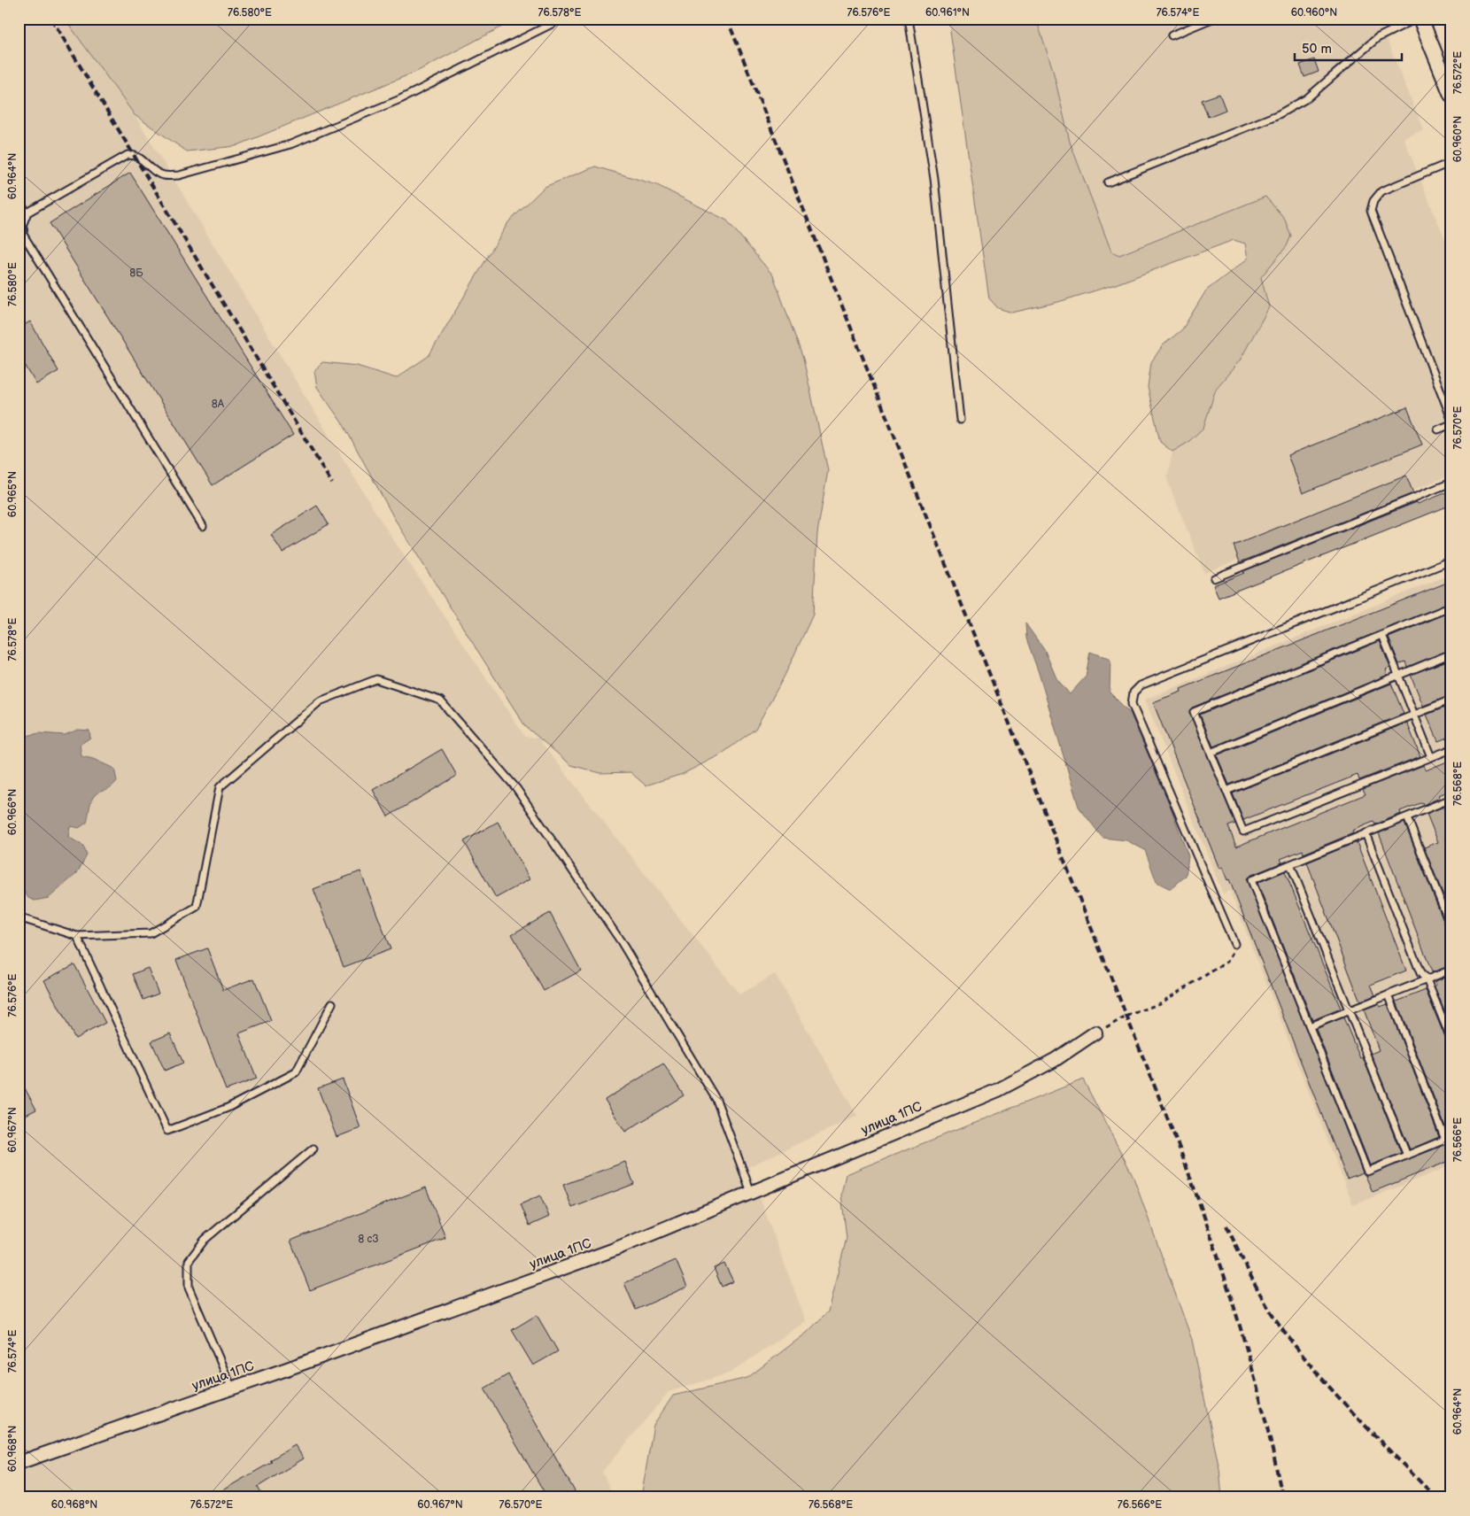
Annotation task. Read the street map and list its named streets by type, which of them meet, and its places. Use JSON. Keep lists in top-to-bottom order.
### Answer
{
  "streets": {
    "street": ["улица 1ПС"]
  },
  "house_numbers": ["8Б", "8А", "8 с3"],
  "scale_bar": "50 m",
  "coordinates": [
    "76.580°E",
    "76.578°E",
    "76.576°E",
    "60.961°N",
    "76.574°E",
    "60.960°N",
    "76.572°E",
    "60.964°N",
    "76.570°E",
    "60.965°N",
    "76.568°E",
    "60.966°N",
    "60.967°N",
    "76.566°E",
    "60.968°N"
  ]
}
